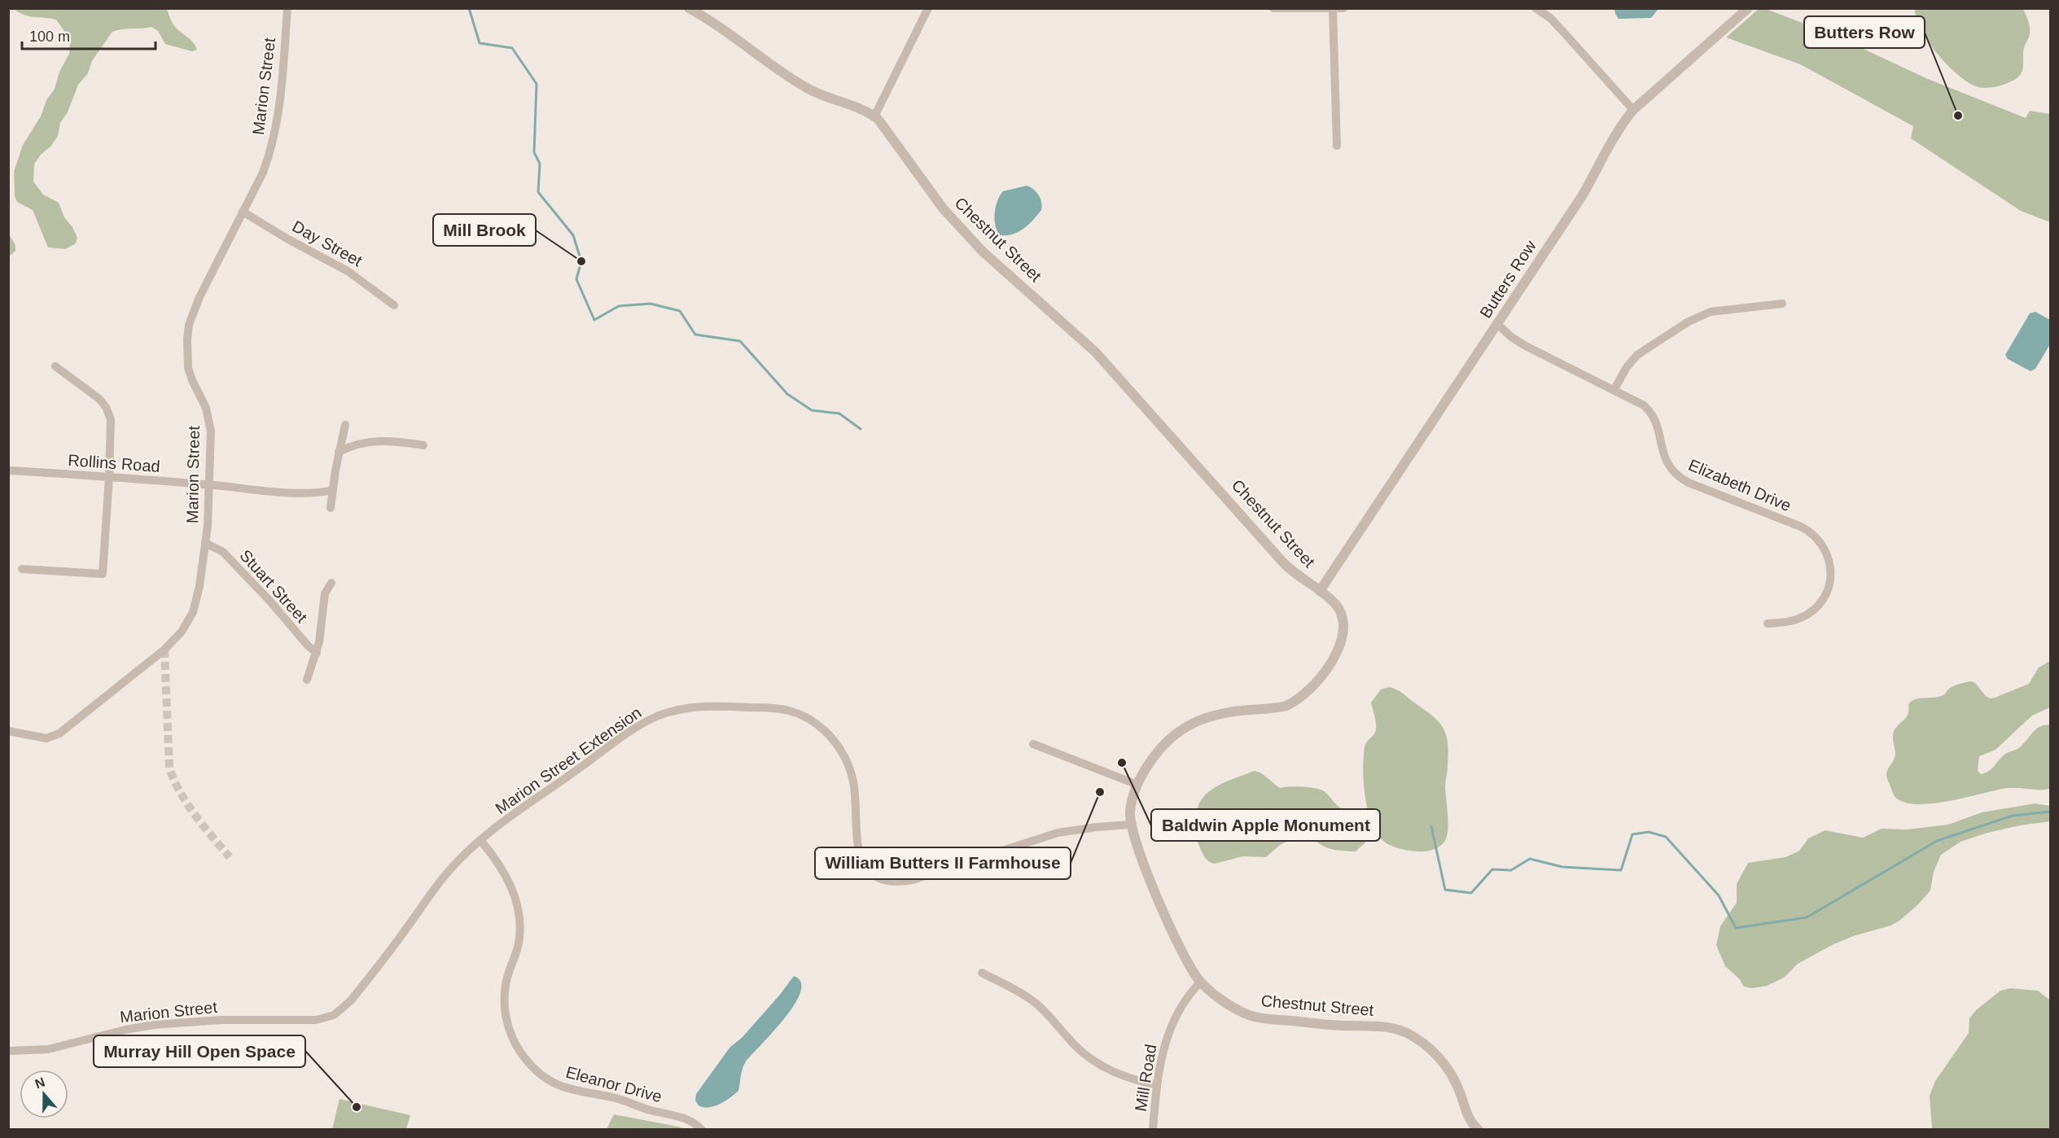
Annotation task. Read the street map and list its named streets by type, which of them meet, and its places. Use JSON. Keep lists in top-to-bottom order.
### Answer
{
  "streets": {
    "street": [
      "Marion Street",
      "Chestnut Street",
      "Day Street",
      "Butters Row",
      "Rollins Road",
      "Elizabeth Drive",
      "Stuart Street",
      "Marion Street Extension",
      "Mill Road",
      "Eleanor Drive"
    ]
  },
  "crossings": [
    ["Marion Street", "Day Street"],
    ["Marion Street", "Rollins Road"],
    ["Marion Street", "Stuart Street"],
    ["Marion Street", "Marion Street Extension"],
    ["Chestnut Street", "Butters Row"],
    ["Chestnut Street", "Marion Street Extension"],
    ["Chestnut Street", "Mill Road"],
    ["Butters Row", "Elizabeth Drive"],
    ["Marion Street Extension", "Eleanor Drive"]
  ],
  "places": [
    "Butters Row",
    "Mill Brook",
    "Baldwin Apple Monument",
    "William Butters II Farmhouse",
    "Murray Hill Open Space"
  ],
  "scale_bar": "100 m",
  "north": "top"
}
